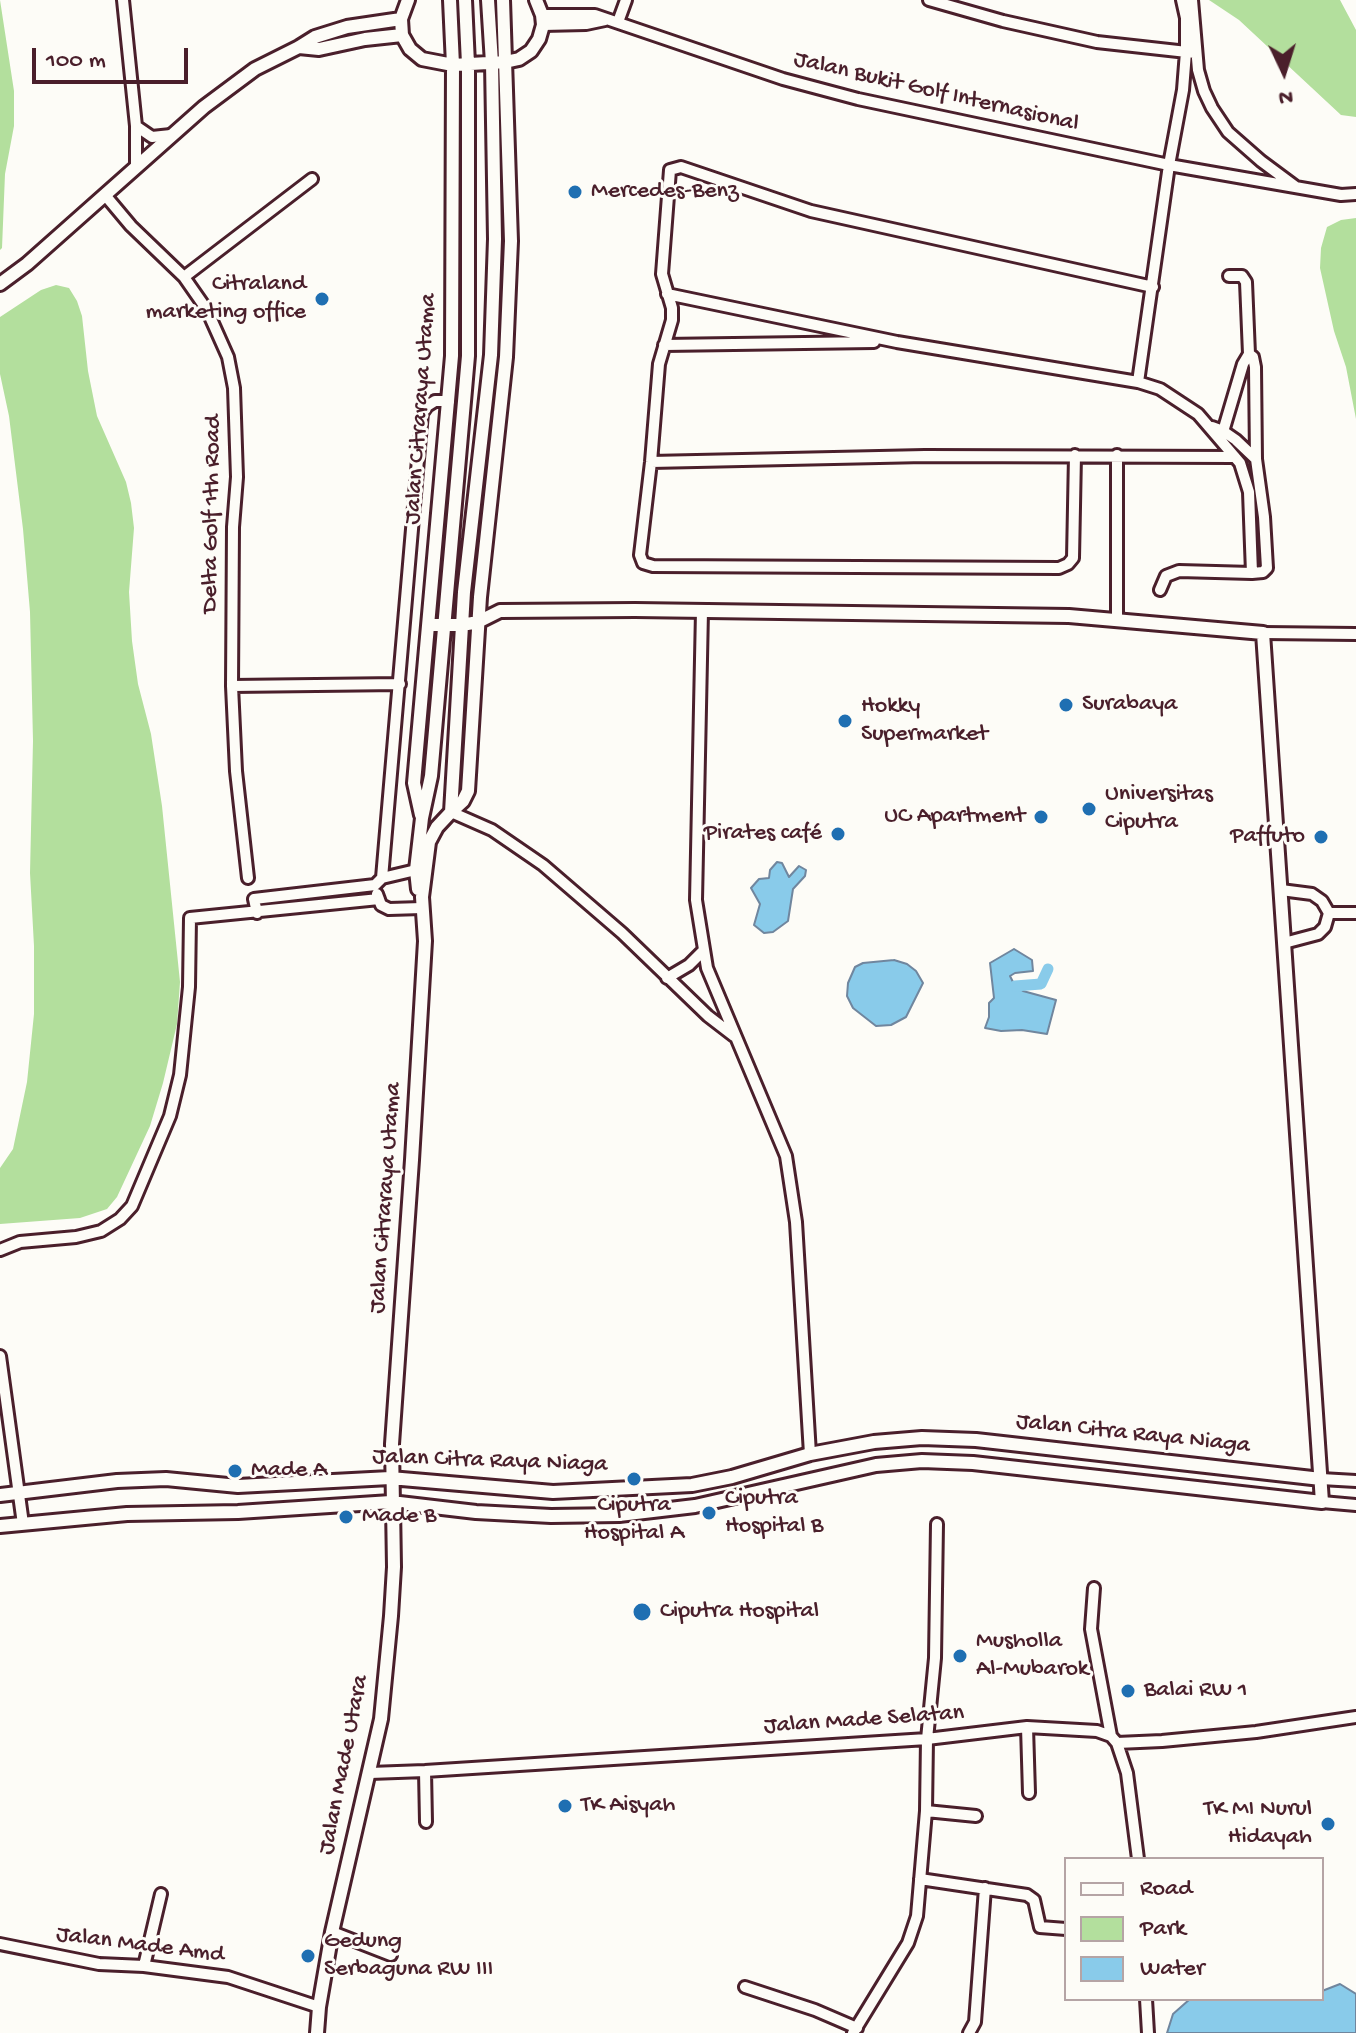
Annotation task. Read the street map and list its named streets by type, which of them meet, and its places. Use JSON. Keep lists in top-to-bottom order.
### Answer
{
  "streets": {
    "street": [
      "Jalan Bukit Golf Internasional",
      "Jalan Citraraya Utama",
      "Delta Golf 1th Road",
      "Jalan Citra Raya Niaga",
      "Jalan Made Selatan",
      "Jalan Made Utara",
      "Jalan Made Amd"
    ]
  },
  "crossings": [
    ["Jalan Citraraya Utama", "Jalan Citra Raya Niaga"],
    ["Jalan Citraraya Utama", "Jalan Made Utara"],
    ["Jalan Citra Raya Niaga", "Jalan Made Utara"],
    ["Jalan Made Selatan", "Jalan Made Utara"],
    ["Jalan Made Utara", "Jalan Made Amd"]
  ],
  "places": [
    "Mercedes-Benz",
    "Citraland marketing office",
    "Surabaya",
    "Hokky Supermarket",
    "Universitas Ciputra",
    "UC Apartment",
    "Pirates café",
    "Paffuto",
    "Made A",
    "Ciputra Hospital A",
    "Ciputra Hospital B",
    "Made B",
    "Ciputra Hospital",
    "Musholla Al-Mubarok",
    "Balai RW 1",
    "TK Aisyah",
    "TK MI Nurul Hidayah",
    "Gedung Serbaguna RW III"
  ],
  "legend": ["Road", "Park", "Water"],
  "scale_bar": "100 m",
  "north": "bottom"
}
